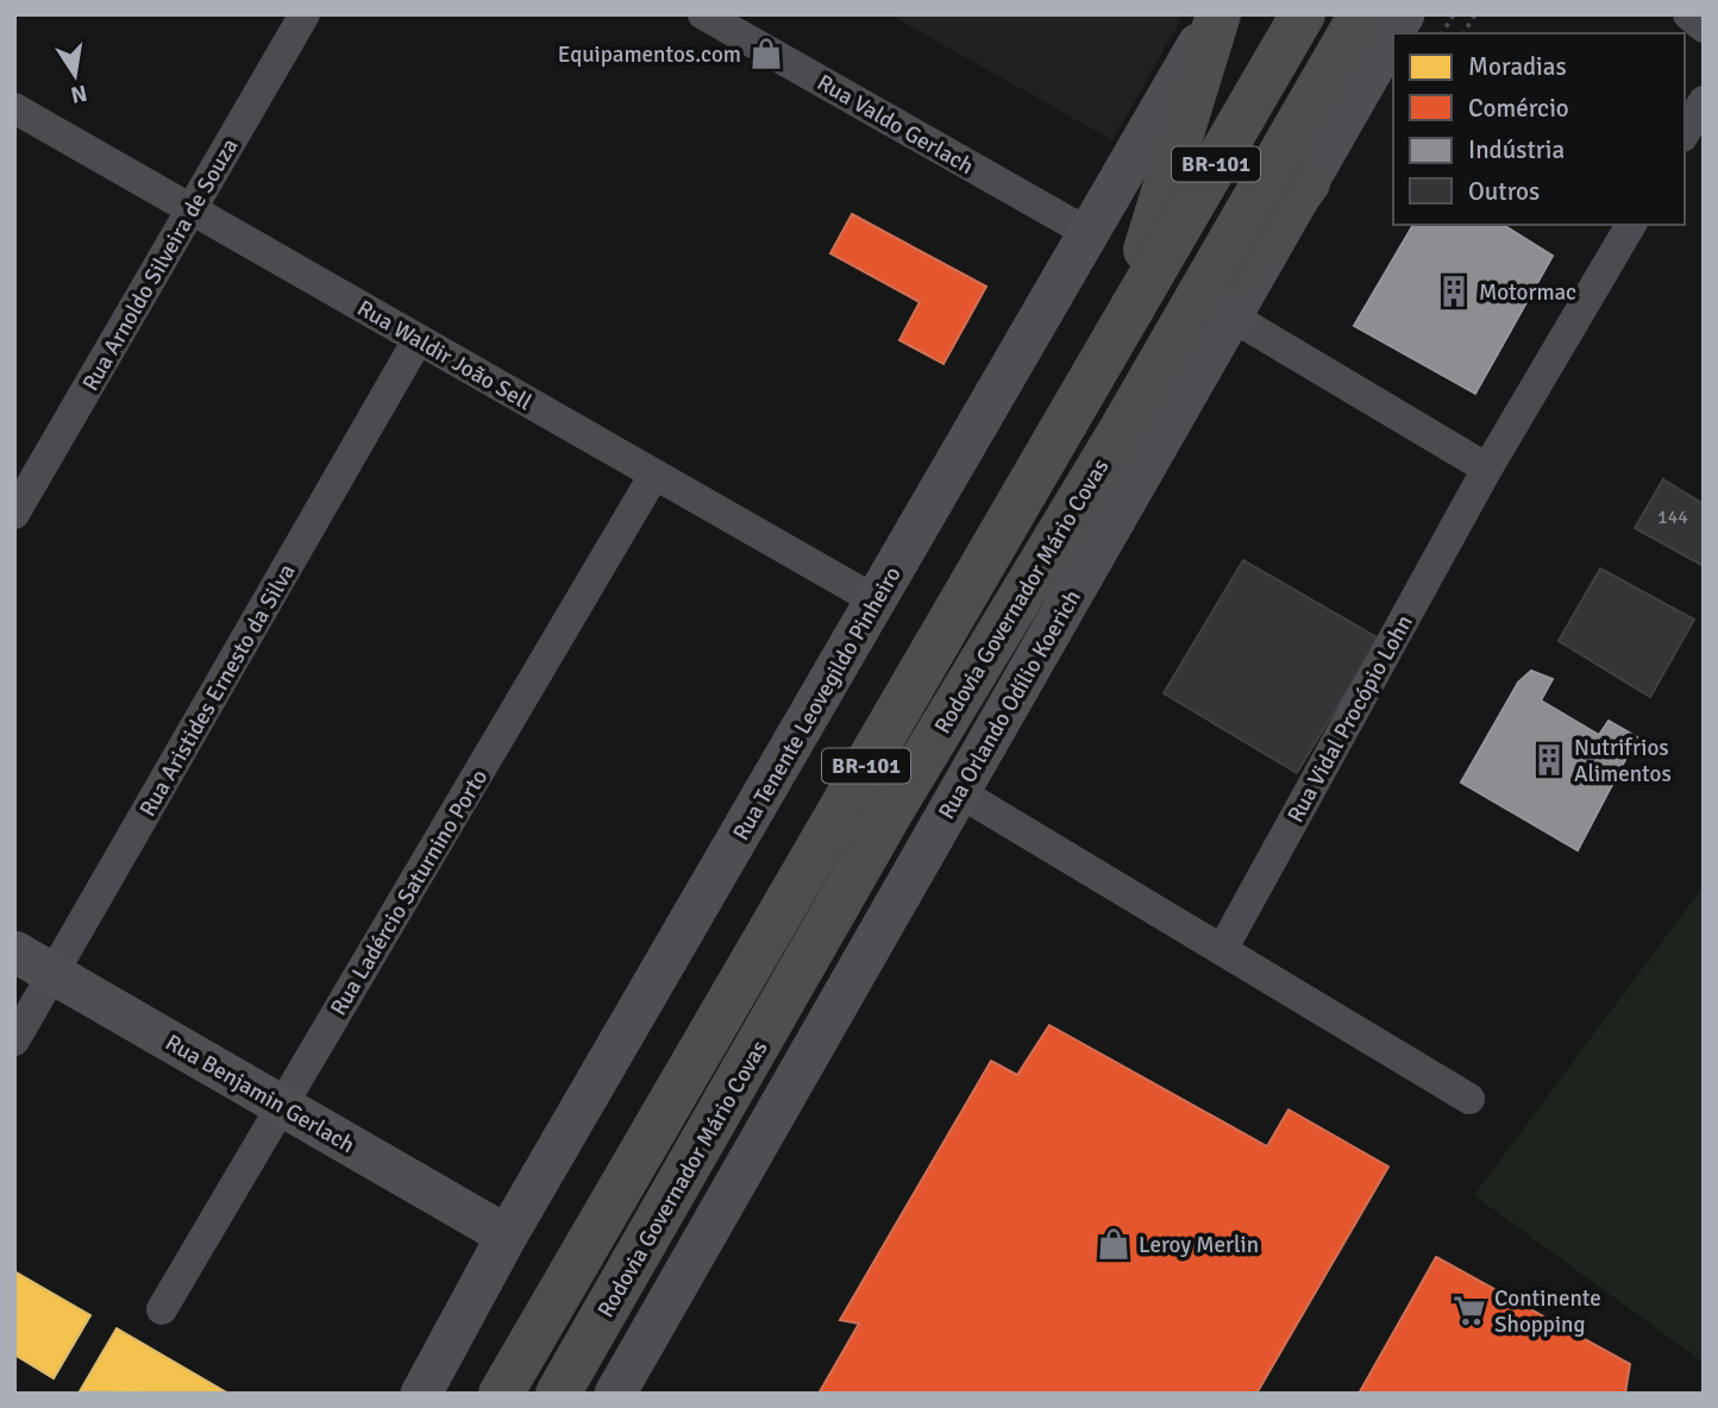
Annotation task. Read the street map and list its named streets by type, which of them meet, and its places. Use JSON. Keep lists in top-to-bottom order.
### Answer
{
  "streets": {
    "highway": ["BR-101", "Rodovia Governador Mário Covas"],
    "main road": ["Rua Tenente Leovegildo Pinheiro", "Rua Orlando Odílio Koerich", "Rua Benjamin Gerlach"],
    "street": [
      "Rua Valdo Gerlach",
      "Rua Arnoldo Silveira de Souza",
      "Rua Waldir João Sell",
      "Rua Aristides Ernesto da Silva",
      "Rua Vidal Procópio Lohn",
      "Rua Ladércio Saturnino Porto"
    ]
  },
  "crossings": [
    ["Rua Valdo Gerlach", "Rua Tenente Leovegildo Pinheiro"],
    ["Rua Arnoldo Silveira de Souza", "Rua Waldir João Sell"],
    ["Rua Waldir João Sell", "Rua Aristides Ernesto da Silva"],
    ["Rua Waldir João Sell", "Rua Tenente Leovegildo Pinheiro"],
    ["Rua Waldir João Sell", "Rua Ladércio Saturnino Porto"],
    ["Rua Aristides Ernesto da Silva", "Rua Benjamin Gerlach"],
    ["Rua Tenente Leovegildo Pinheiro", "Rua Benjamin Gerlach"],
    ["Rua Ladércio Saturnino Porto", "Rua Benjamin Gerlach"]
  ],
  "places": {
    "shop": ["Equipamentos.com", "Leroy Merlin"],
    "building": ["Motormac", "Nutrifrios Alimentos"],
    "supermarket": ["Continente Shopping"]
  },
  "house_numbers": ["144"],
  "legend": [
    "Moradias",
    "Comércio",
    "Indústria",
    "Outros"
  ],
  "north": "bottom"
}
